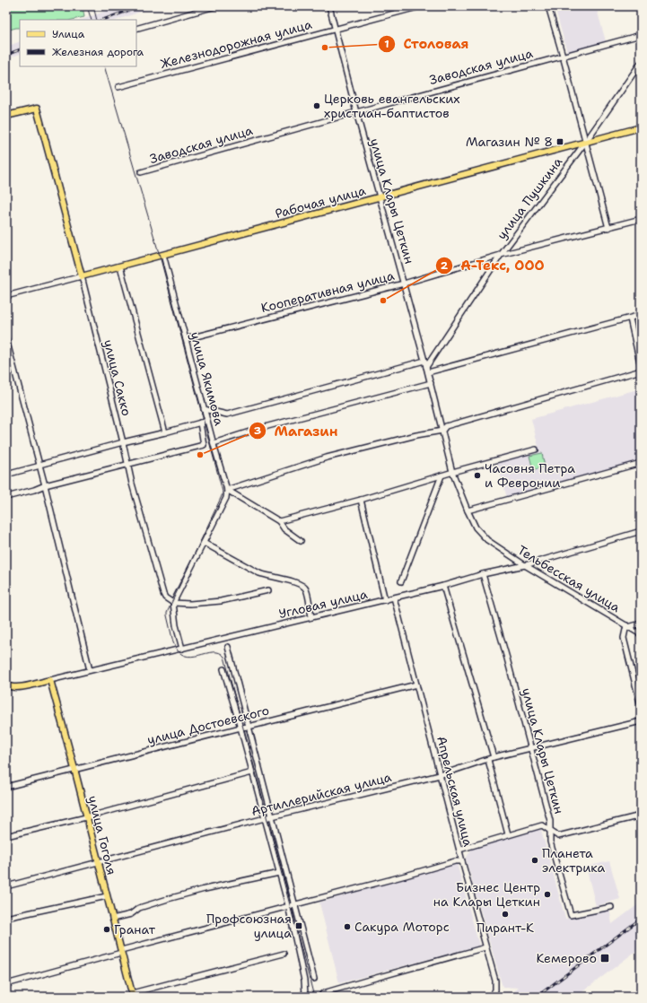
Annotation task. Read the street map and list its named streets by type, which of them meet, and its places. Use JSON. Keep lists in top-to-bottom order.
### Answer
{
  "streets": {
    "main road": [
      "Рабочая улица",
      "улица Сакко",
      "Угловая улица",
      "улица Гоголя"
    ],
    "street": [
      "Железнодорожная улица",
      "Заводская улица",
      "улица Пушкина",
      "улица Клары Цеткин",
      "Кооперативная улица",
      "улица Якимова",
      "Тельбесская улица",
      "улица Достоевского",
      "Апрельская улица",
      "Артиллерийская улица"
    ]
  },
  "crossings": [
    ["Железнодорожная улица", "улица Клары Цеткин"],
    ["Заводская улица", "улица Клары Цеткин"],
    ["улица Пушкина", "улица Клары Цеткин"],
    ["улица Пушкина", "Рабочая улица"],
    ["улица Пушкина", "Кооперативная улица"],
    ["улица Клары Цеткин", "Рабочая улица"],
    ["улица Клары Цеткин", "Кооперативная улица"],
    ["улица Клары Цеткин", "Тельбесская улица"],
    ["улица Клары Цеткин", "Угловая улица"],
    ["улица Клары Цеткин", "Артиллерийская улица"],
    ["Рабочая улица", "улица Сакко"],
    ["Рабочая улица", "улица Якимова"],
    ["Кооперативная улица", "улица Якимова"],
    ["Тельбесская улица", "Угловая улица"],
    ["Угловая улица", "Апрельская улица"],
    ["Угловая улица", "улица Гоголя"],
    ["улица Достоевского", "Апрельская улица"],
    ["улица Достоевского", "улица Гоголя"],
    ["Апрельская улица", "Артиллерийская улица"],
    ["Артиллерийская улица", "улица Гоголя"]
  ],
  "places": {
    "other": [
      "Столовая",
      "Церковь евангельских христиан-баптистов",
      "А-Текс, ООО",
      "Магазин",
      "Часовня Петра и Февронии",
      "Планета электрика",
      "Бизнес Центр на Клары Цеткин",
      "Пирант-К",
      "Сакура Моторс",
      "Гранат"
    ],
    "transit": ["Магазин № 8", "Профсоюзная улица", "Кемерово"]
  },
  "legend": ["Улица", "Железная дорога"]
}
